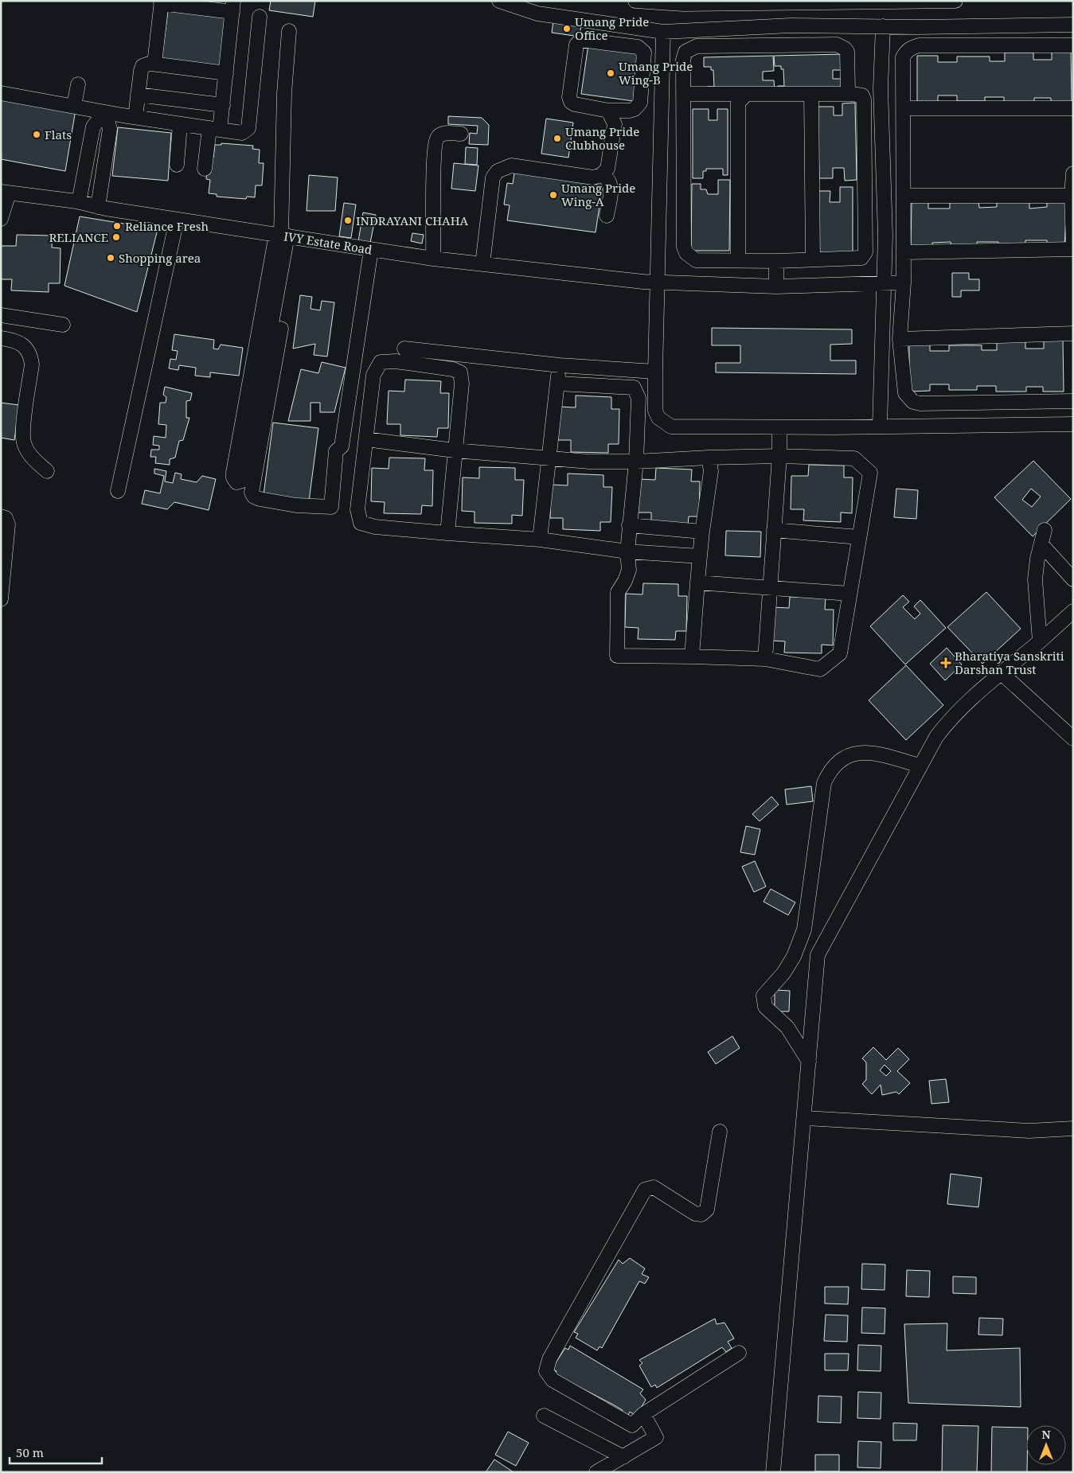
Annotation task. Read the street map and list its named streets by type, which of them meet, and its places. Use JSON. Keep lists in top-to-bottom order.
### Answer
{
  "streets": {
    "street": ["IVY Estate Road"]
  },
  "places": {
    "other": [
      "Umang Pride Office",
      "Umang Pride Wing-B",
      "Flats",
      "Umang Pride Clubhouse",
      "Umang Pride Wing-A",
      "INDRAYANI CHAHA",
      "Reliance Fresh",
      "RELIANCE",
      "Shopping area"
    ],
    "health": ["Bharatiya Sanskriti Darshan Trust"]
  },
  "scale_bar": "50 m",
  "north": "top"
}
